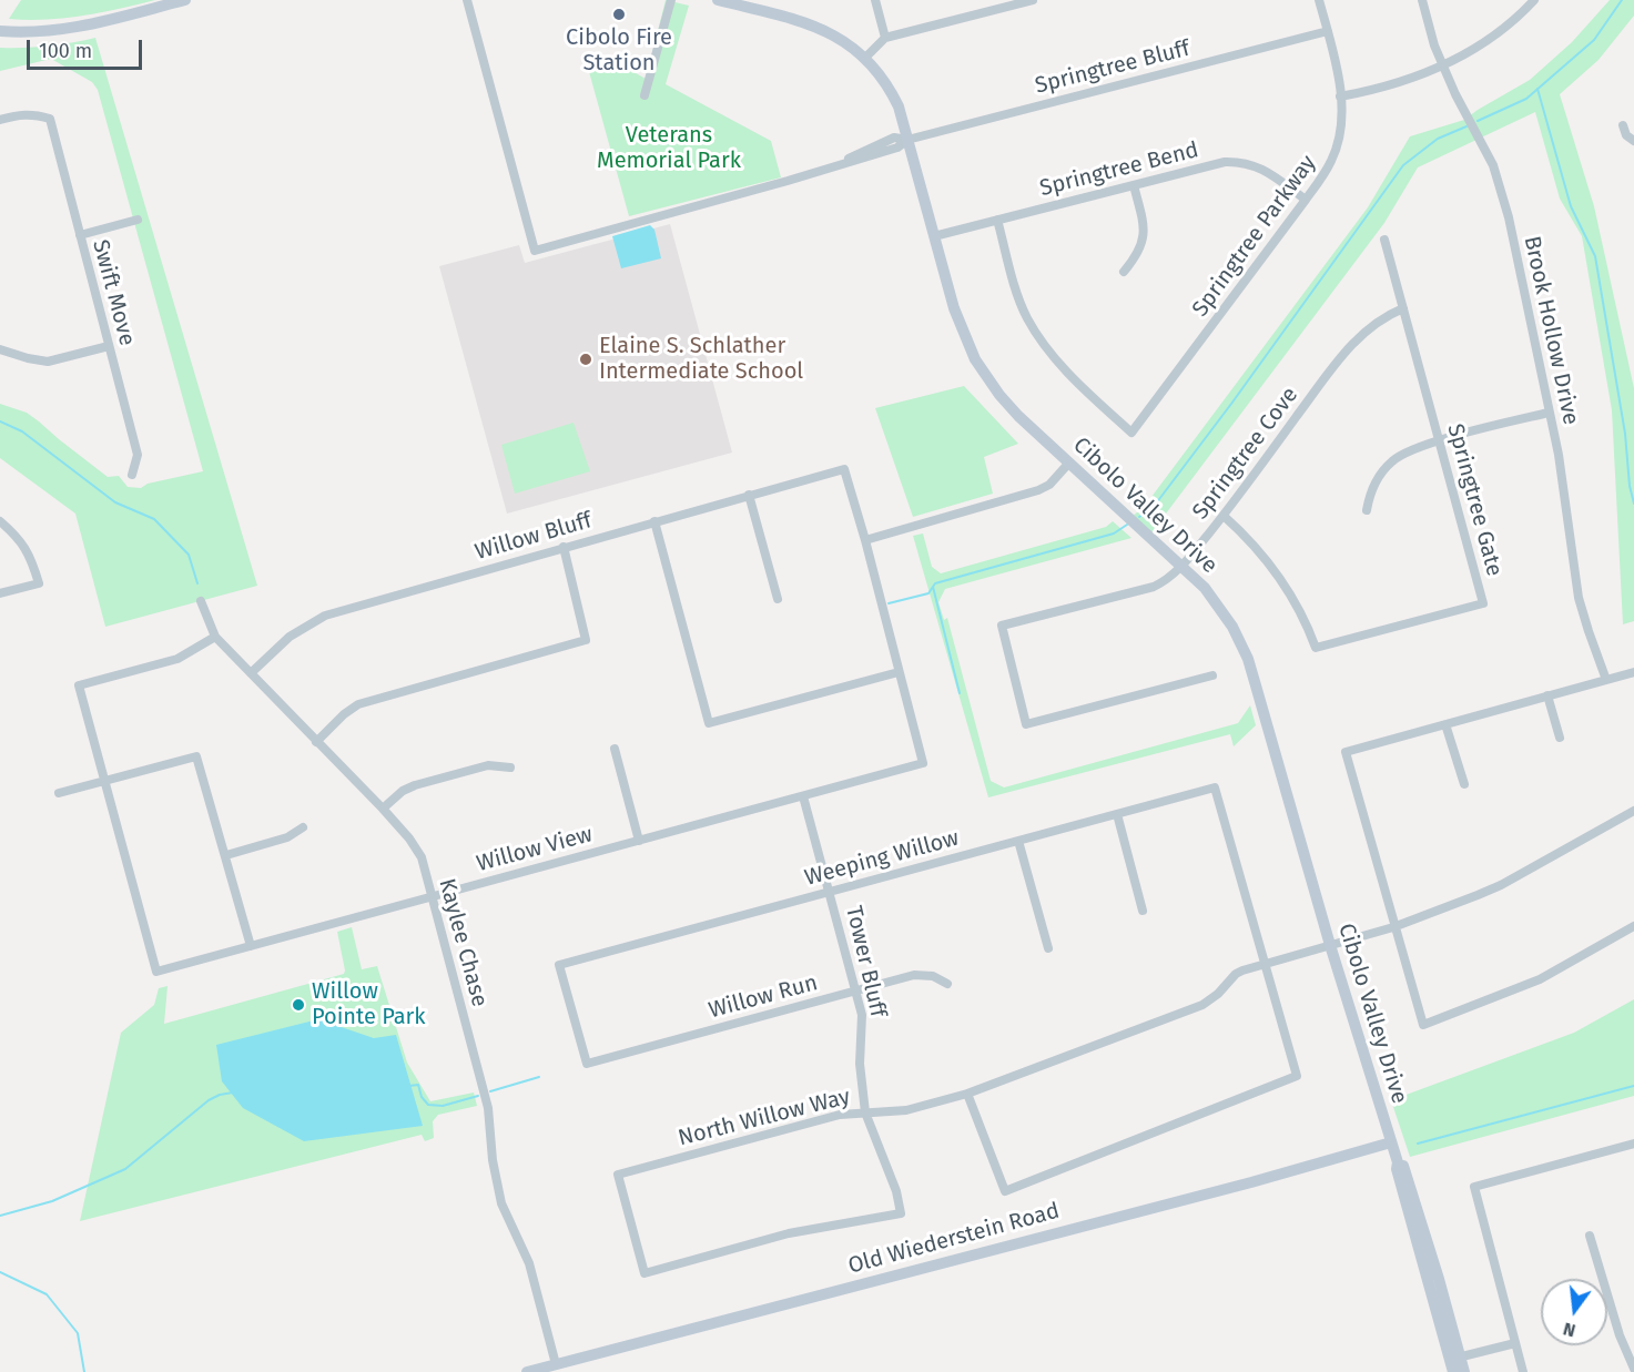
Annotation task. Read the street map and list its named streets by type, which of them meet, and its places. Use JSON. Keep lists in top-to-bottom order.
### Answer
{
  "streets": {
    "main road": ["Cibolo Valley Drive", "Old Wiederstein Road"],
    "street": [
      "Springtree Bluff",
      "Springtree Bend",
      "Springtree Parkway",
      "Swift Move",
      "Brook Hollow Drive",
      "Springtree Cove",
      "Springtree Gate",
      "Willow Bluff",
      "Willow View",
      "Weeping Willow",
      "Kaylee Chase",
      "Tower Bluff",
      "Willow Run",
      "North Willow Way"
    ]
  },
  "crossings": [
    ["Springtree Bluff", "Springtree Parkway"],
    ["Springtree Bluff", "Cibolo Valley Drive"],
    ["Springtree Bend", "Springtree Parkway"],
    ["Springtree Bend", "Cibolo Valley Drive"],
    ["Springtree Cove", "Springtree Gate"],
    ["Springtree Cove", "Cibolo Valley Drive"],
    ["Cibolo Valley Drive", "North Willow Way"],
    ["Cibolo Valley Drive", "Old Wiederstein Road"],
    ["Willow Bluff", "Kaylee Chase"],
    ["Willow View", "Kaylee Chase"],
    ["Willow View", "Tower Bluff"],
    ["Weeping Willow", "Tower Bluff"],
    ["Weeping Willow", "Willow Run"],
    ["Weeping Willow", "North Willow Way"],
    ["Kaylee Chase", "Old Wiederstein Road"],
    ["Tower Bluff", "Willow Run"],
    ["Tower Bluff", "North Willow Way"]
  ],
  "parks": ["Veterans Memorial Park"],
  "places": ["Cibolo Fire Station", "Elaine S. Schlather Intermediate School", "Willow Pointe Park"],
  "scale_bar": "100 m",
  "north": "bottom"
}
